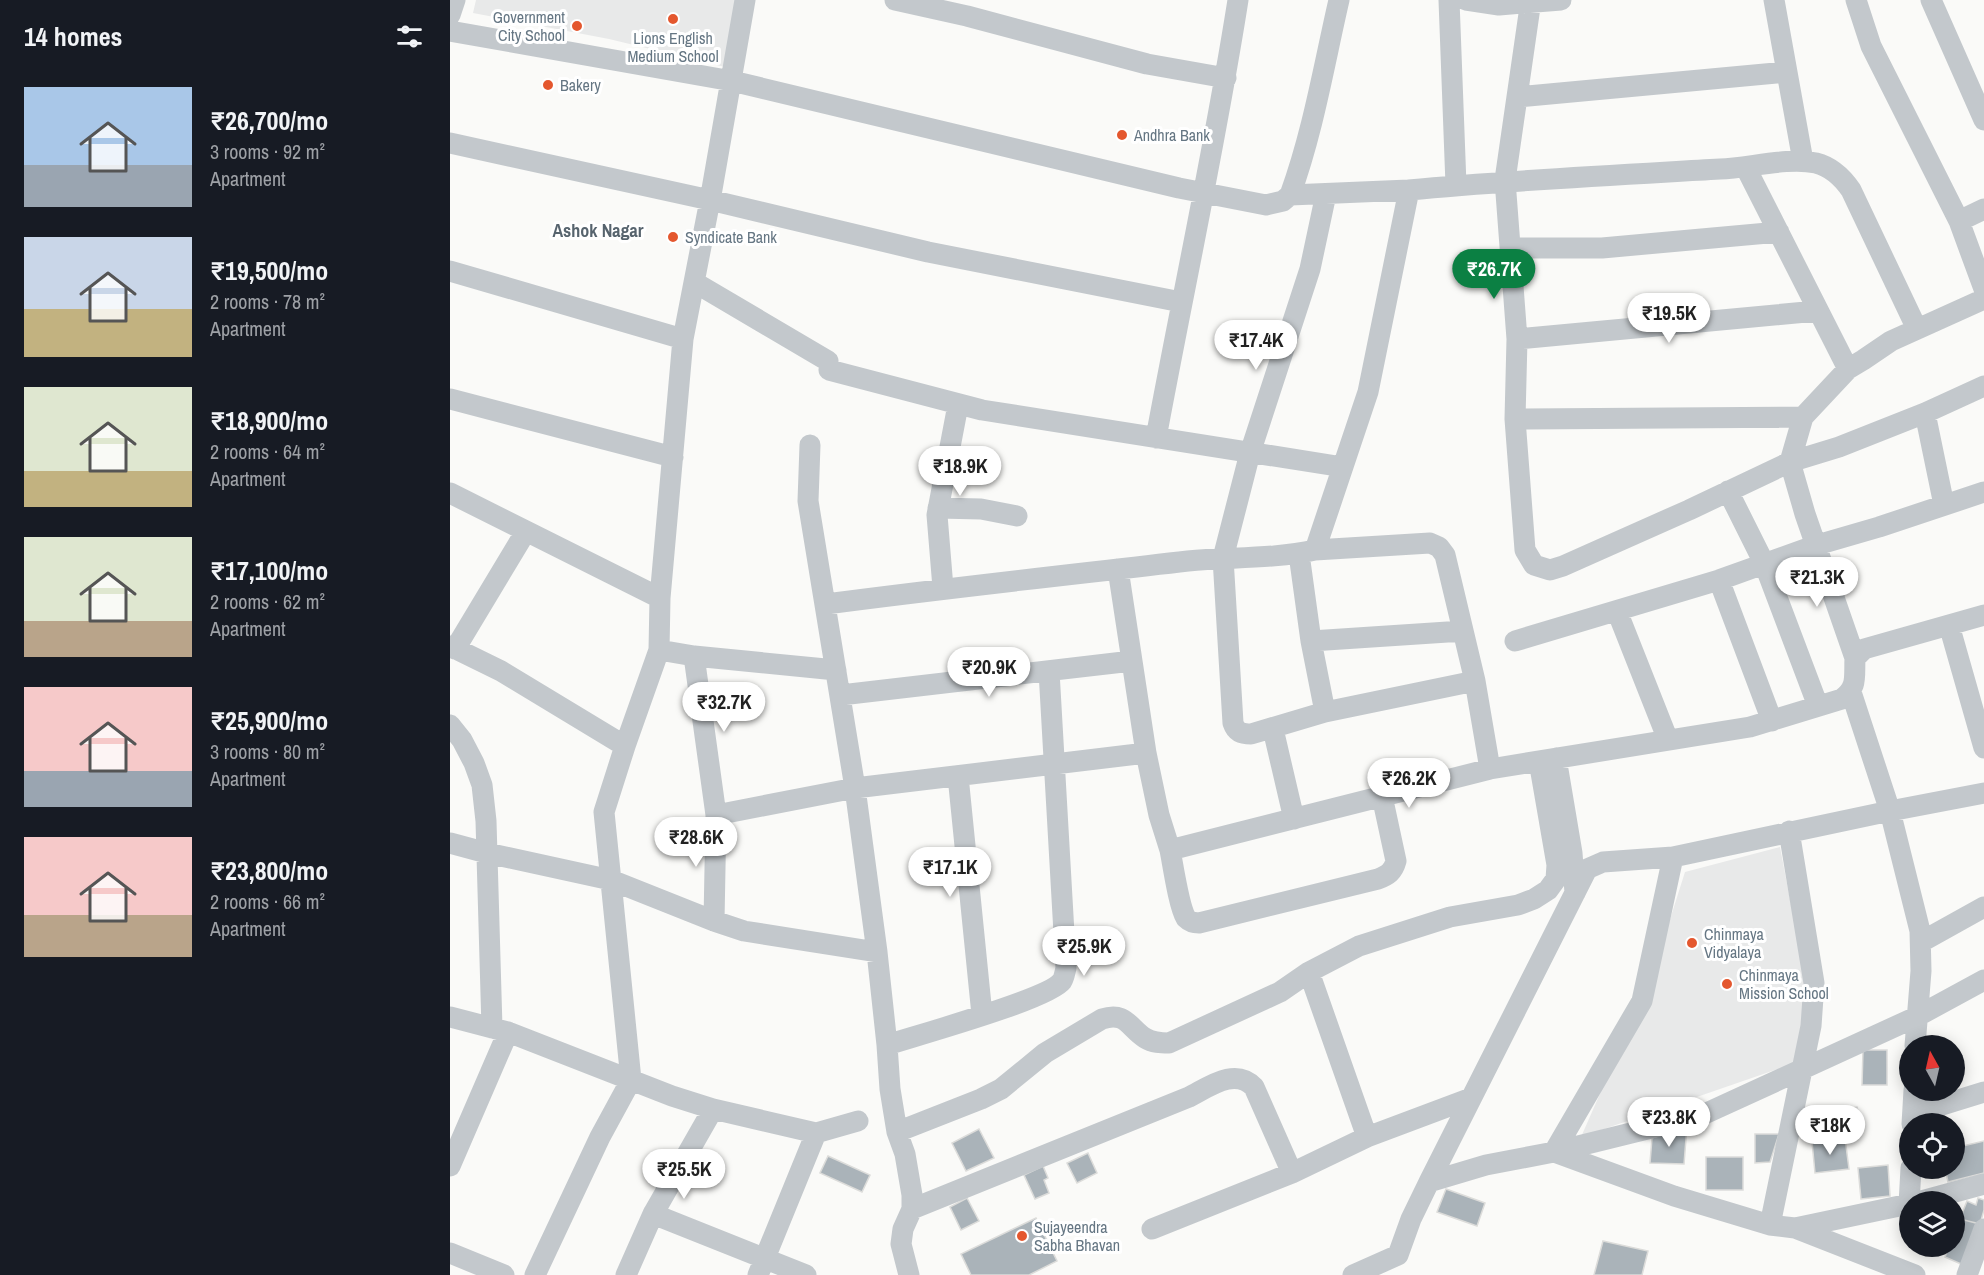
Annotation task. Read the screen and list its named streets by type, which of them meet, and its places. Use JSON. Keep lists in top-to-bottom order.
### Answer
{
  "districts": ["Ashok Nagar"],
  "places": [
    "Lions English Medium School",
    "Government City School",
    "Bakery",
    "Andhra Bank",
    "Syndicate Bank",
    "Chinmaya Vidyalaya",
    "Chinmaya Mission School",
    "Sujayeendra Sabha Bhavan"
  ],
  "north": "top",
  "page": {
    "heading": "14 homes",
    "list": [
      {
        "name": "₹26,700/mo",
        "note": "3 rooms · 92 m² · Apartment"
      },
      {
        "name": "₹19,500/mo",
        "note": "2 rooms · 78 m² · Apartment"
      },
      {
        "name": "₹18,900/mo",
        "note": "2 rooms · 64 m² · Apartment"
      },
      {
        "name": "₹17,100/mo",
        "note": "2 rooms · 62 m² · Apartment"
      },
      {
        "name": "₹25,900/mo",
        "note": "3 rooms · 80 m² · Apartment"
      },
      {
        "name": "₹23,800/mo",
        "note": "2 rooms · 66 m² · Apartment"
      }
    ],
    "price": [
      "₹26.7K",
      "₹19.5K",
      "₹17.4K",
      "₹18.9K",
      "₹21.3K",
      "₹20.9K",
      "₹32.7K",
      "₹26.2K",
      "₹28.6K",
      "₹17.1K",
      "₹25.9K",
      "₹23.8K",
      "₹18K",
      "₹25.5K"
    ]
  }
}
